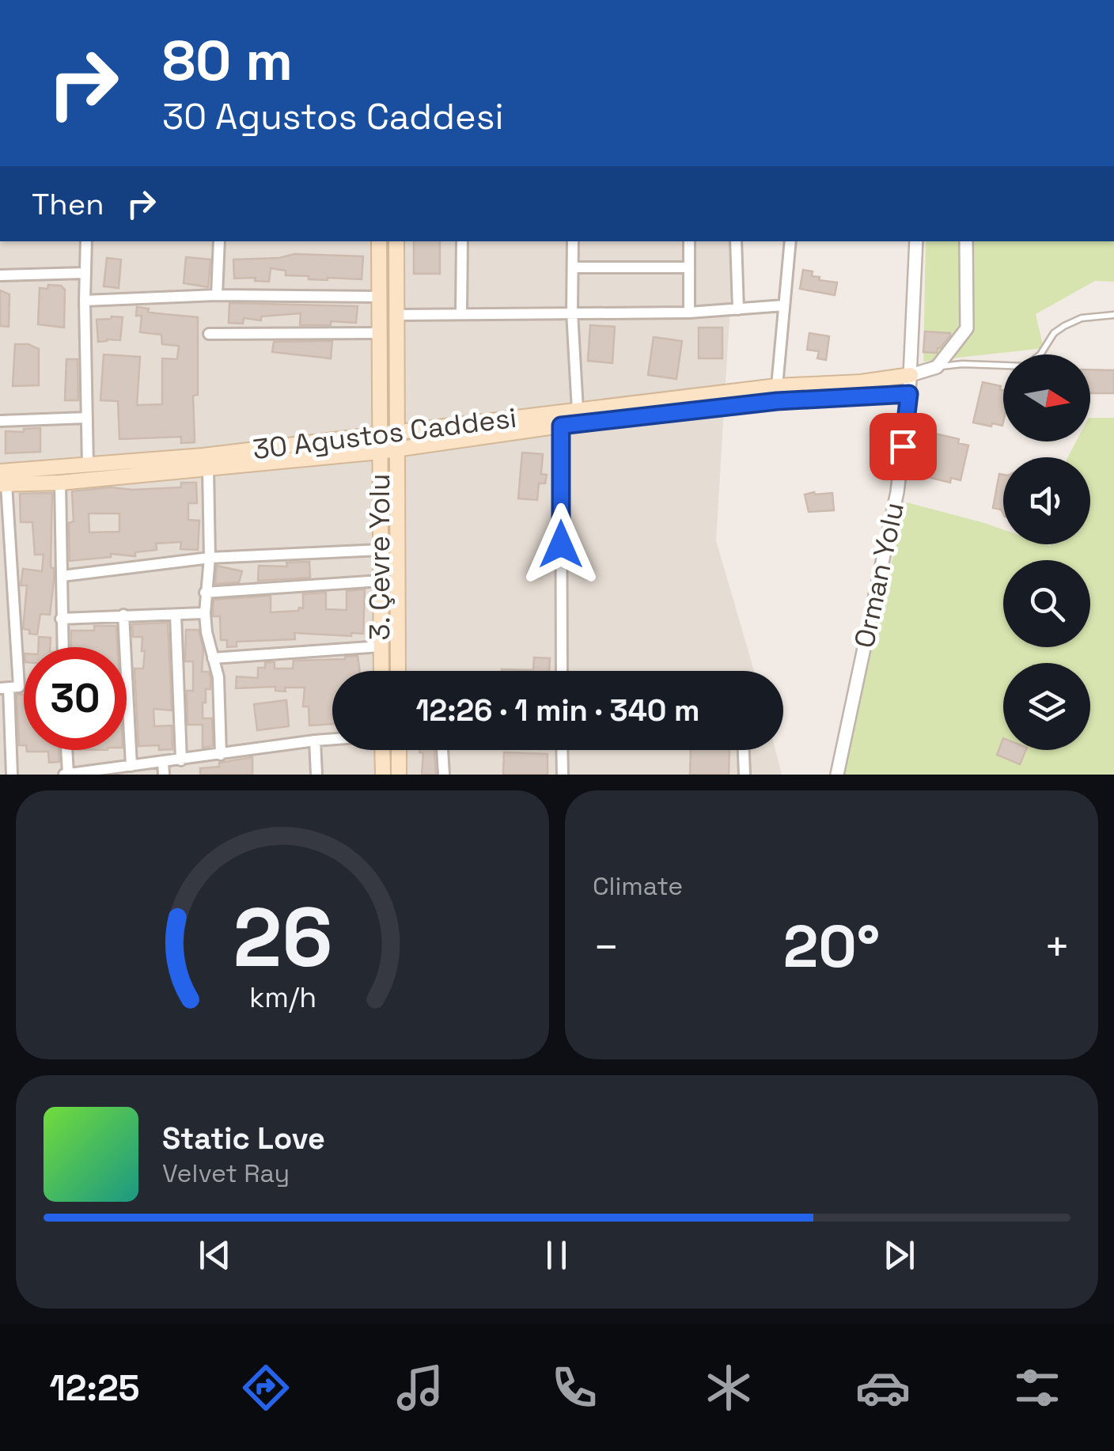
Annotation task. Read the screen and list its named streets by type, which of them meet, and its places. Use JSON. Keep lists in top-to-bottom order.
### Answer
{
  "streets": {
    "main road": ["30 Agustos Caddesi", "3. Çevre Yolu"],
    "street": ["Orman Yolu"]
  },
  "crossings": [
    ["30 Agustos Caddesi", "3. Çevre Yolu"],
    ["30 Agustos Caddesi", "Orman Yolu"]
  ],
  "north": "right",
  "page": {
    "turn": ["80 m", "30 Agustos Caddesi"],
    "then": "Then",
    "limit": "30",
    "trip": "12:26 · 1 min · 340 m",
    "tile": "Climate",
    "heat": ["−", "20°", "+"],
    "song": ["Static Love", "Velvet Ray"],
    "tabs": "12:25",
    "gauge": ["26", "km/h"]
  }
}
